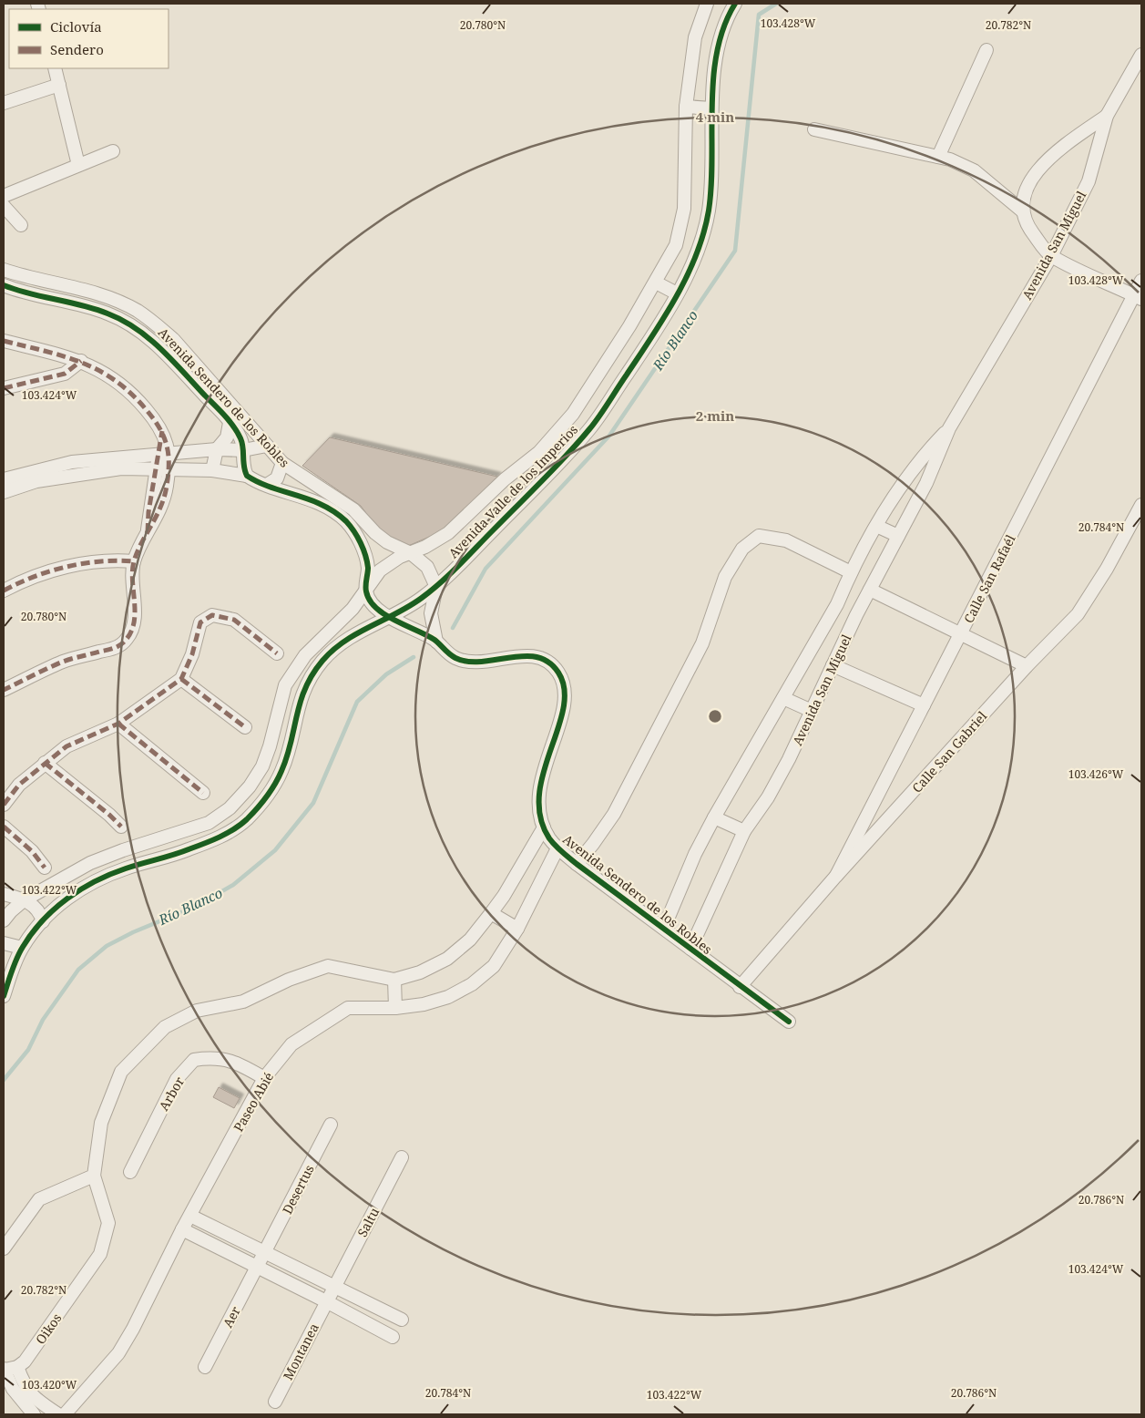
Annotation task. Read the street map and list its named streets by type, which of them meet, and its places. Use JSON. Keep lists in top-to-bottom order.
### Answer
{
  "streets": {
    "street": [
      "Avenida San Miguel",
      "Avenida Sendero de los Robles",
      "Avenida Valle de los Imperios",
      "Calle San Rafaél",
      "Calle San Gabriel",
      "Arbor",
      "Paseo Abié",
      "Desertus",
      "Saltu",
      "Aer",
      "Oikos",
      "Montanea"
    ]
  },
  "crossings": [
    ["Avenida San Miguel", "Avenida Sendero de los Robles"],
    ["Avenida Sendero de los Robles", "Avenida Valle de los Imperios"],
    ["Avenida Sendero de los Robles", "Calle San Gabriel"],
    ["Avenida Sendero de los Robles", "Paseo Abié"],
    ["Calle San Rafaél", "Calle San Gabriel"],
    ["Arbor", "Paseo Abié"],
    ["Desertus", "Aer"],
    ["Saltu", "Montanea"]
  ],
  "water": ["Río Blanco"],
  "legend": ["Ciclovía", "Sendero"],
  "coordinates": [
    "103.428°W",
    "20.780°N",
    "20.782°N",
    "103.424°W",
    "20.784°N",
    "103.426°W",
    "103.422°W",
    "20.786°N",
    "103.420°W"
  ],
  "rings": ["4 min", "2 min"]
}
